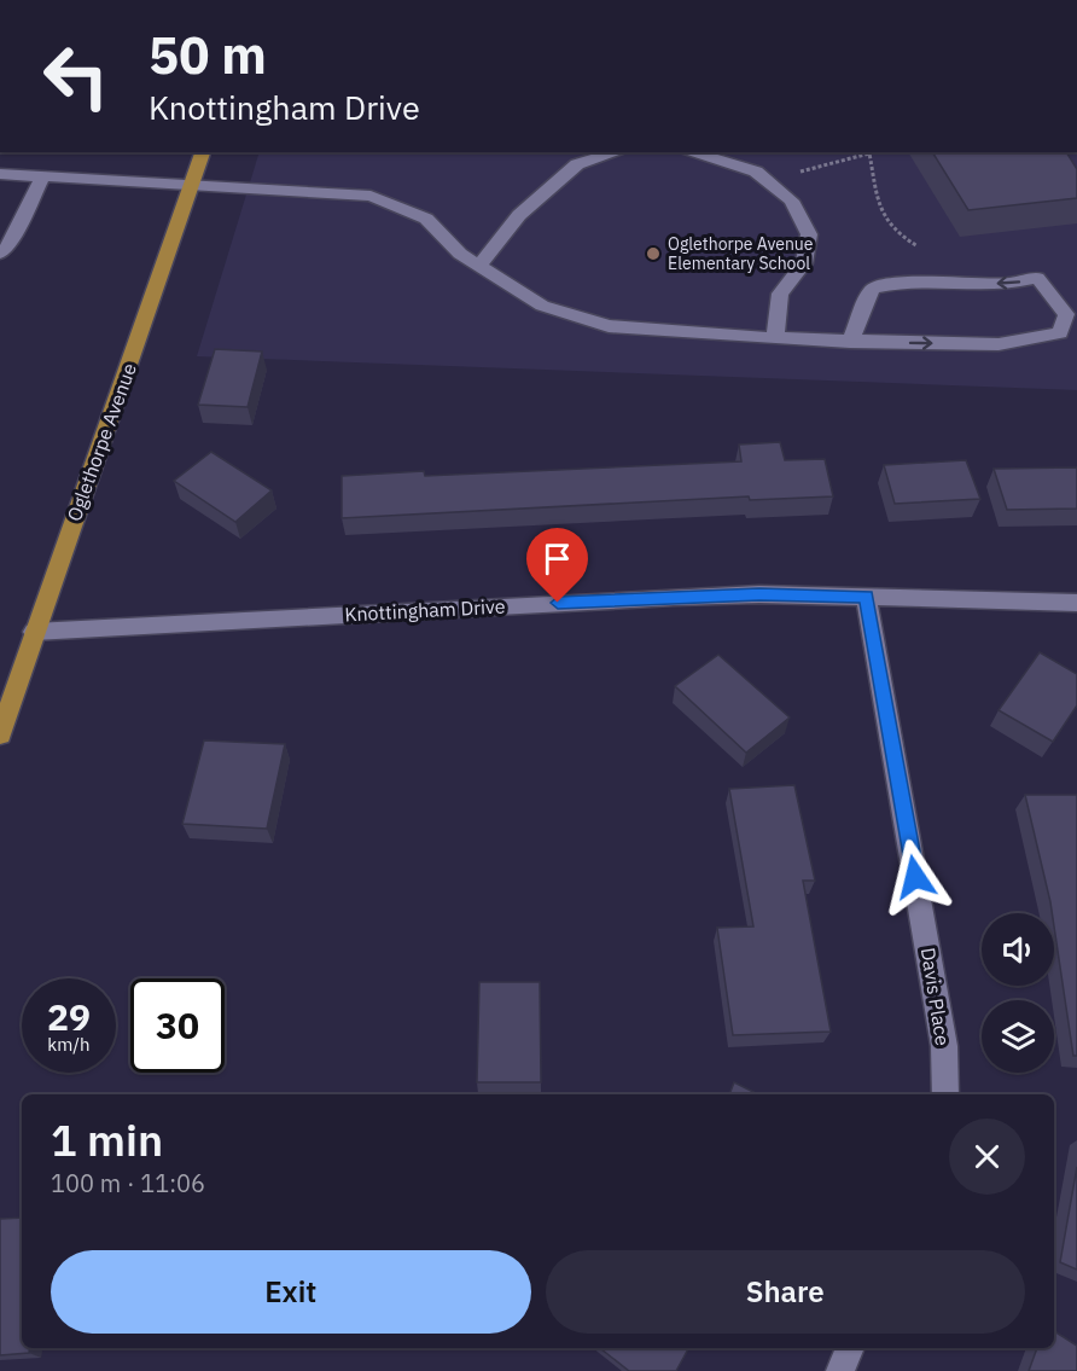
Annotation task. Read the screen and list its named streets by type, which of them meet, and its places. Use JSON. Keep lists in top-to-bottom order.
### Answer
{
  "streets": {
    "main road": ["Oglethorpe Avenue"],
    "street": ["Knottingham Drive", "Davis Place"]
  },
  "crossings": [
    ["Oglethorpe Avenue", "Knottingham Drive"],
    ["Knottingham Drive", "Davis Place"]
  ],
  "places": ["Oglethorpe Avenue Elementary School"],
  "page": {
    "turn": ["50 m", "Knottingham Drive"],
    "speed": "29 km/h",
    "limit": "30",
    "heading": ["1 min", "100 m · 11:06"],
    "buttons": ["Exit", "Share"]
  }
}
